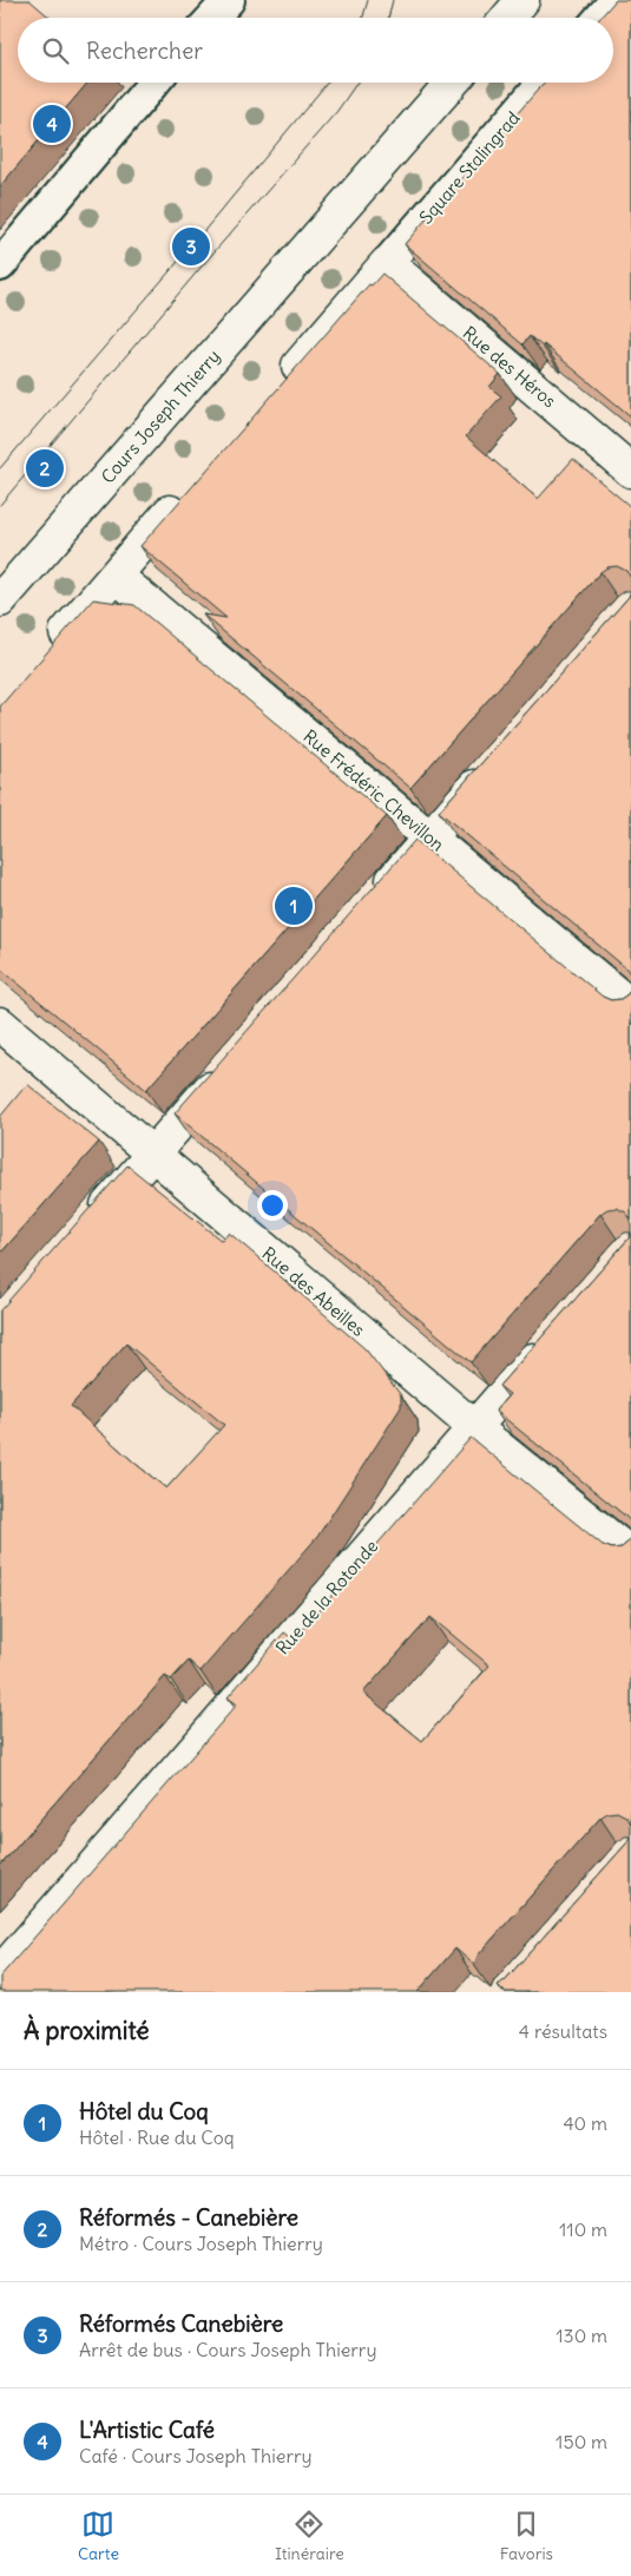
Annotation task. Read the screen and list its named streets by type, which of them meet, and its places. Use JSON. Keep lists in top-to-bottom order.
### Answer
{
  "streets": {
    "street": [
      "Square Stalingrad",
      "Rue des Héros",
      "Cours Joseph Thierry",
      "Rue Frédéric Chevillon",
      "Rue des Abeilles",
      "Rue de la Rotonde"
    ]
  },
  "crossings": [
    ["Square Stalingrad", "Rue des Héros"],
    ["Rue des Abeilles", "Rue de la Rotonde"]
  ],
  "page": {
    "search": "Rechercher",
    "pins": [
      "4",
      "3",
      "2",
      "1"
    ],
    "heading": ["À proximité", "4 résultats"],
    "list": [
      {
        "mark": "1",
        "name": "Hôtel du Coq",
        "note": "Hôtel · Rue du Coq",
        "value": "40 m"
      },
      {
        "mark": "2",
        "name": "Réformés - Canebière",
        "note": "Métro · Cours Joseph Thierry",
        "value": "110 m"
      },
      {
        "mark": "3",
        "name": "Réformés Canebière",
        "note": "Arrêt de bus · Cours Joseph Thierry",
        "value": "130 m"
      },
      {
        "mark": "4",
        "name": "L'Artistic Café",
        "note": "Café · Cours Joseph Thierry",
        "value": "150 m"
      }
    ],
    "nav": ["Carte", "Itinéraire", "Favoris"]
  }
}
